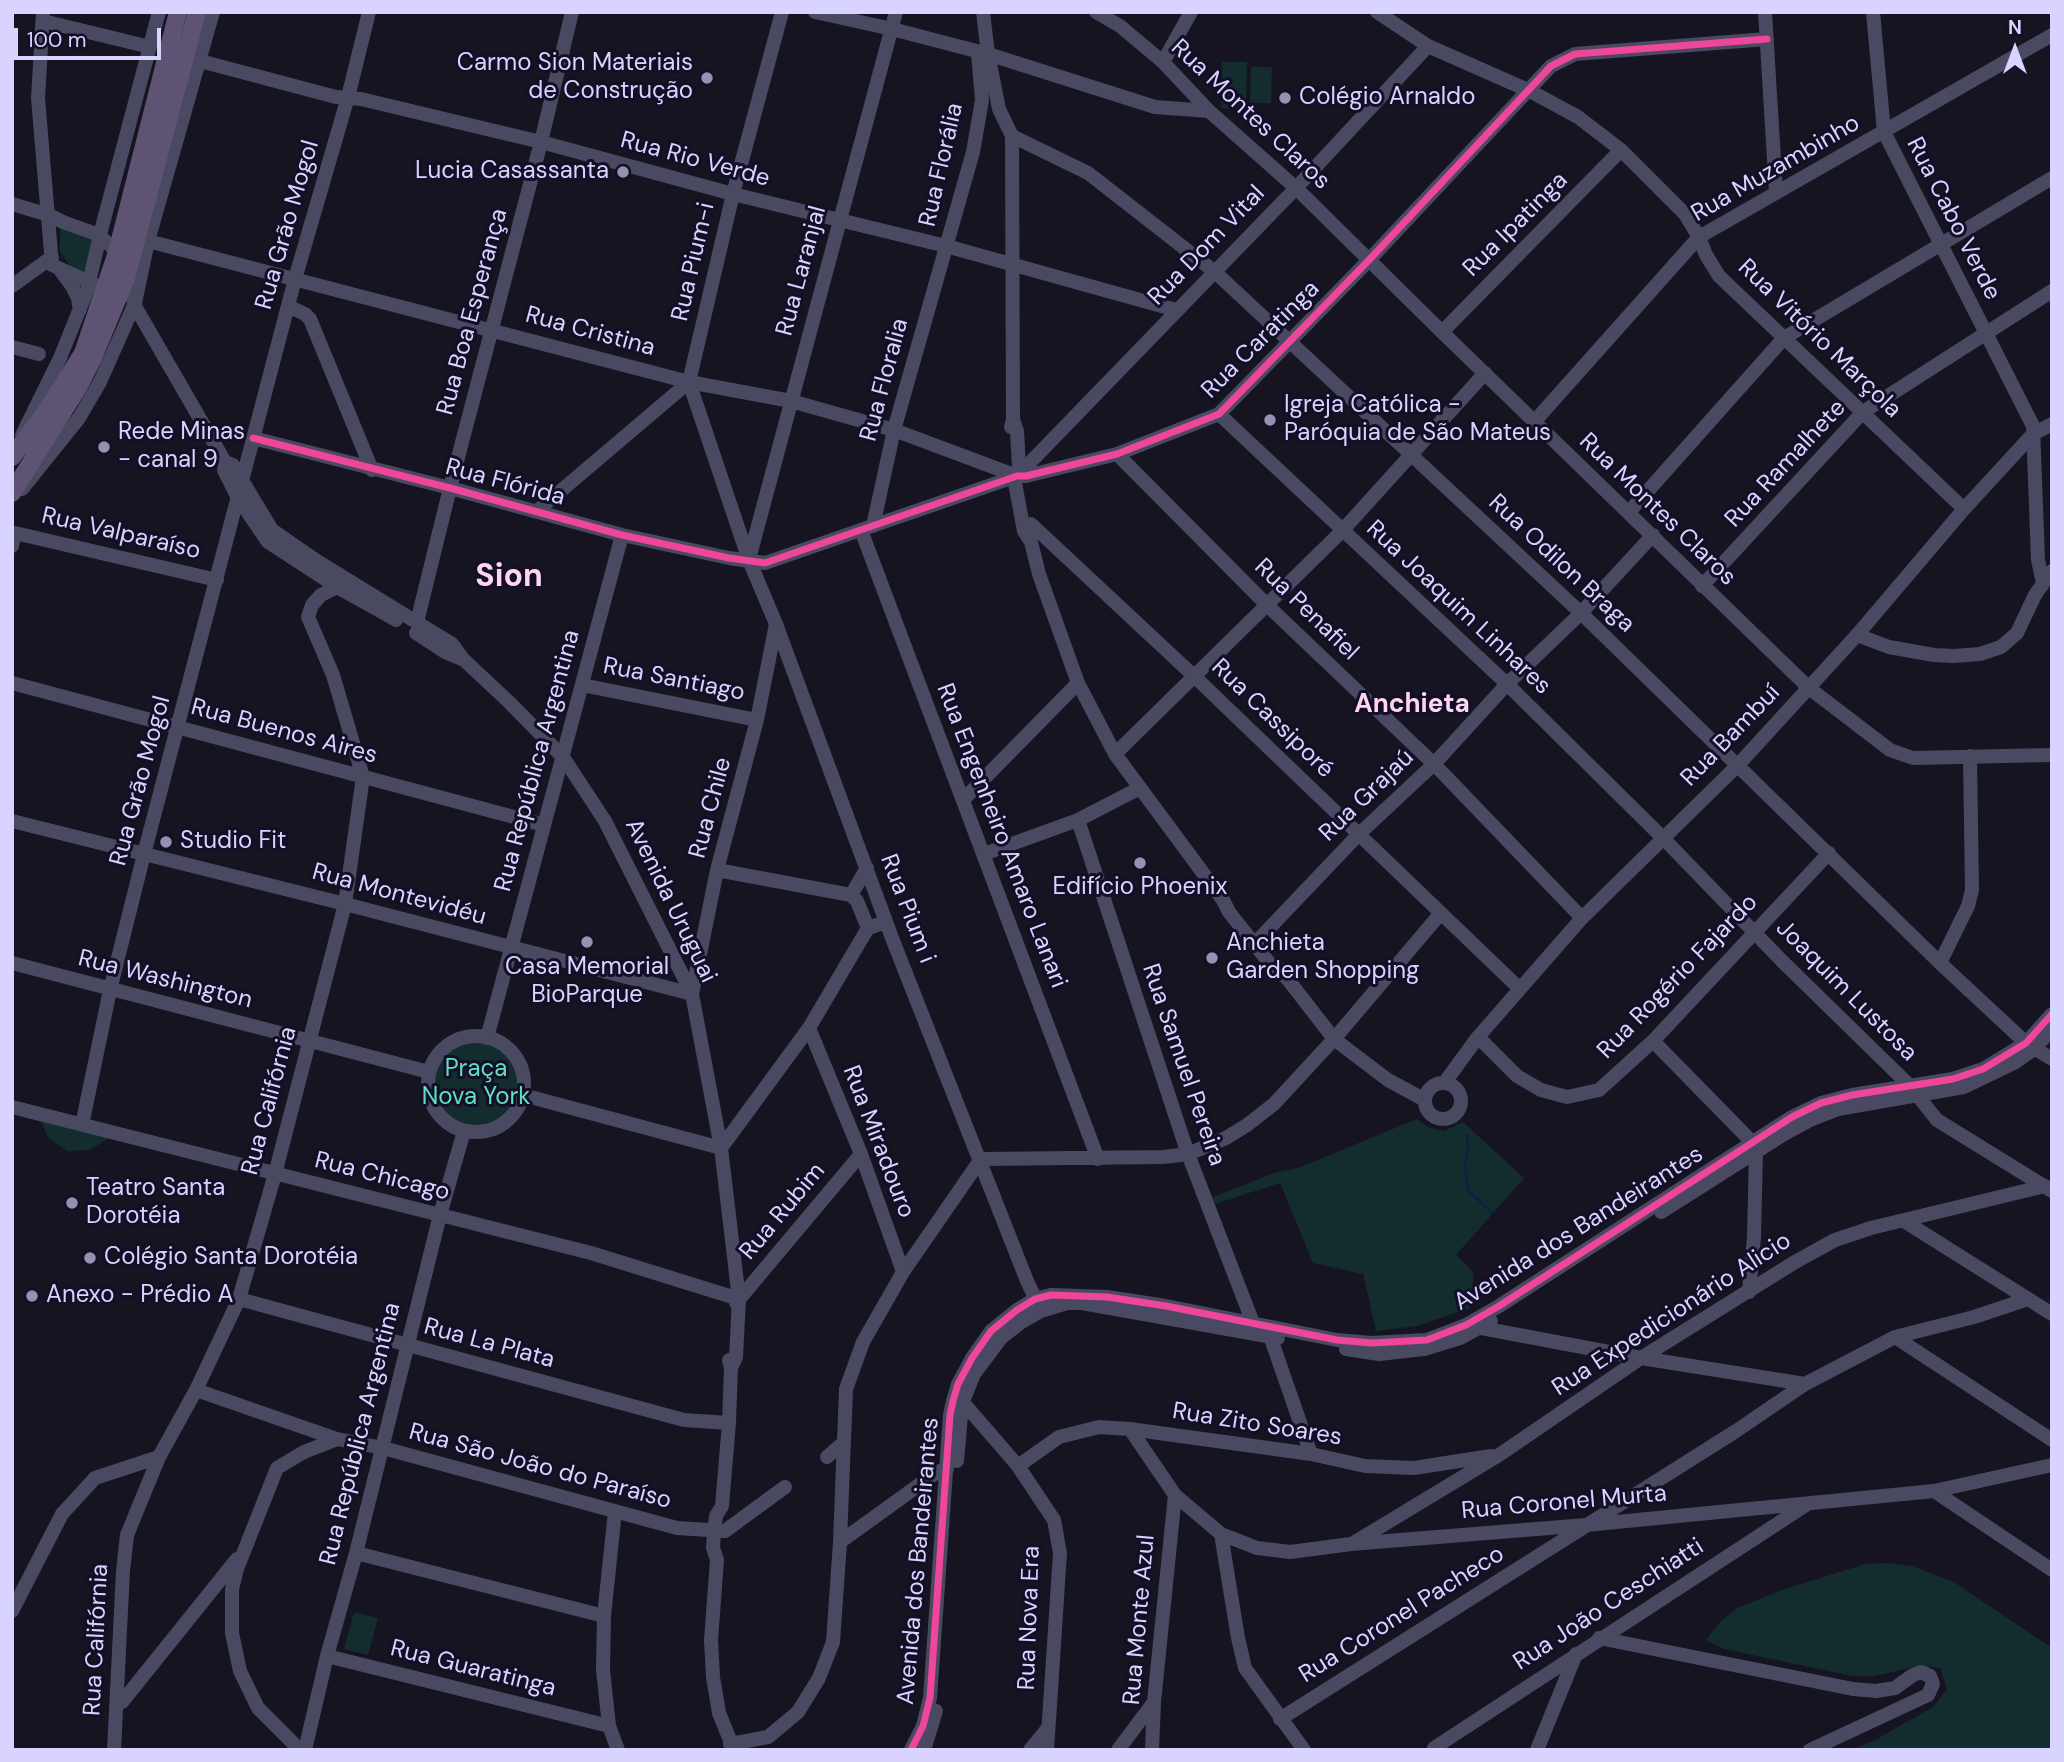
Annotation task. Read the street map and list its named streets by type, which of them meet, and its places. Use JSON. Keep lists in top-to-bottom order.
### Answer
{
  "streets": {
    "street": [
      "Rua Montes Claros",
      "Rua Rio Verde",
      "Rua Florália",
      "Rua Muzambinho",
      "Rua Cabo Verde",
      "Rua Grão Mogol",
      "Rua Ipatinga",
      "Rua Dom Vital",
      "Rua Pium-i",
      "Rua Laranjal",
      "Rua Boa Esperança",
      "Rua Cristina",
      "Rua Vitório Marçola",
      "Rua Caratinga",
      "Rua Floralia",
      "Rua Ramalhete",
      "Rua Flórida",
      "Rua Valparaíso",
      "Rua Odilon Braga",
      "Rua Joaquim Linhares",
      "Rua Penafiel",
      "Rua Santiago",
      "Rua Cassiporé",
      "Rua Buenos Aires",
      "Rua Bambuí",
      "Rua República Argentina",
      "Rua Grajaú",
      "Rua Chile",
      "Rua Engenheiro Amaro Lanari",
      "Rua Montevidéu",
      "Avenida Uruguai",
      "Rua Pium i",
      "Rua Rogério Fajardo",
      "Rua Washington",
      "Joaquim Lustosa",
      "Rua Samuel Pereira",
      "Rua Califórnia",
      "Rua Miradouro",
      "Rua Chicago",
      "Rua Rubim",
      "Avenida dos Bandeirantes",
      "Rua Expedicionário Alicio",
      "Rua La Plata",
      "Rua Zito Soares",
      "Rua São João do Paraíso",
      "Rua Coronel Murta",
      "Rua João Ceschiatti",
      "Rua Coronel Pacheco",
      "Rua Nova Era",
      "Rua Monte Azul",
      "Rua Guaratinga"
    ]
  },
  "crossings": [
    ["Rua Montes Claros", "Rua Muzambinho"],
    ["Rua Montes Claros", "Rua Ipatinga"],
    ["Rua Montes Claros", "Rua Dom Vital"],
    ["Rua Montes Claros", "Rua Caratinga"],
    ["Rua Montes Claros", "Rua Ramalhete"],
    ["Rua Montes Claros", "Rua Bambuí"],
    ["Rua Montes Claros", "Rua Grajaú"],
    ["Rua Rio Verde", "Rua Florália"],
    ["Rua Rio Verde", "Rua Grão Mogol"],
    ["Rua Rio Verde", "Rua Dom Vital"],
    ["Rua Rio Verde", "Rua Pium-i"],
    ["Rua Rio Verde", "Rua Laranjal"],
    ["Rua Rio Verde", "Rua Boa Esperança"],
    ["Rua Rio Verde", "Rua Floralia"],
    ["Rua Florália", "Rua Floralia"],
    ["Rua Muzambinho", "Rua Cabo Verde"],
    ["Rua Muzambinho", "Rua Vitório Marçola"],
    ["Rua Cabo Verde", "Rua Ramalhete"],
    ["Rua Cabo Verde", "Rua Bambuí"],
    ["Rua Grão Mogol", "Rua Cristina"],
    ["Rua Grão Mogol", "Rua Flórida"],
    ["Rua Grão Mogol", "Rua Valparaíso"],
    ["Rua Grão Mogol", "Rua Buenos Aires"],
    ["Rua Grão Mogol", "Rua Montevidéu"],
    ["Rua Grão Mogol", "Avenida Uruguai"],
    ["Rua Grão Mogol", "Rua Washington"],
    ["Rua Grão Mogol", "Rua Chicago"],
    ["Rua Ipatinga", "Rua Vitório Marçola"],
    ["Rua Dom Vital", "Rua Cristina"],
    ["Rua Dom Vital", "Rua Vitório Marçola"],
    ["Rua Dom Vital", "Rua Caratinga"],
    ["Rua Dom Vital", "Rua Odilon Braga"],
    ["Rua Pium-i", "Rua Cristina"],
    ["Rua Laranjal", "Rua Cristina"],
    ["Rua Laranjal", "Rua Caratinga"],
    ["Rua Laranjal", "Rua Flórida"],
    ["Rua Laranjal", "Rua Pium i"],
    ["Rua Boa Esperança", "Rua Cristina"],
    ["Rua Boa Esperança", "Rua Flórida"],
    ["Rua Boa Esperança", "Avenida Uruguai"],
    ["Rua Cristina", "Rua Caratinga"],
    ["Rua Cristina", "Rua Floralia"],
    ["Rua Vitório Marçola", "Rua Caratinga"],
    ["Rua Vitório Marçola", "Rua Ramalhete"],
    ["Rua Vitório Marçola", "Rua Bambuí"],
    ["Rua Caratinga", "Rua Floralia"],
    ["Rua Caratinga", "Rua Flórida"],
    ["Rua Caratinga", "Rua Odilon Braga"],
    ["Rua Caratinga", "Rua Joaquim Linhares"],
    ["Rua Caratinga", "Rua Penafiel"],
    ["Rua Caratinga", "Rua Engenheiro Amaro Lanari"],
    ["Rua Caratinga", "Rua Pium i"],
    ["Rua Floralia", "Rua Engenheiro Amaro Lanari"],
    ["Rua Flórida", "Rua República Argentina"],
    ["Rua Flórida", "Rua Pium i"],
    ["Rua Odilon Braga", "Rua Bambuí"],
    ["Rua Odilon Braga", "Rua Grajaú"],
    ["Rua Odilon Braga", "Rua Rogério Fajardo"],
    ["Rua Odilon Braga", "Avenida dos Bandeirantes"],
    ["Rua Joaquim Linhares", "Rua Bambuí"],
    ["Rua Joaquim Linhares", "Rua Grajaú"],
    ["Rua Joaquim Linhares", "Joaquim Lustosa"],
    ["Rua Penafiel", "Rua Bambuí"],
    ["Rua Penafiel", "Rua Grajaú"],
    ["Rua Santiago", "Rua República Argentina"],
    ["Rua Santiago", "Rua Chile"],
    ["Rua Cassiporé", "Rua Bambuí"],
    ["Rua Cassiporé", "Rua Grajaú"],
    ["Rua Buenos Aires", "Rua República Argentina"],
    ["Rua Buenos Aires", "Rua Califórnia"],
    ["Rua Bambuí", "Rua Rogério Fajardo"],
    ["Rua Bambuí", "Joaquim Lustosa"],
    ["Rua República Argentina", "Rua Montevidéu"],
    ["Rua República Argentina", "Avenida Uruguai"],
    ["Rua República Argentina", "Rua Washington"],
    ["Rua República Argentina", "Rua Chicago"],
    ["Rua República Argentina", "Rua La Plata"],
    ["Rua República Argentina", "Rua São João do Paraíso"],
    ["Rua República Argentina", "Rua Guaratinga"],
    ["Rua Chile", "Rua Montevidéu"],
    ["Rua Chile", "Avenida Uruguai"],
    ["Rua Chile", "Rua Pium i"],
    ["Rua Montevidéu", "Avenida Uruguai"],
    ["Rua Montevidéu", "Rua Califórnia"],
    ["Avenida Uruguai", "Rua Chicago"],
    ["Avenida Uruguai", "Rua Rubim"],
    ["Avenida Uruguai", "Rua La Plata"],
    ["Avenida Uruguai", "Rua São João do Paraíso"],
    ["Rua Rogério Fajardo", "Joaquim Lustosa"],
    ["Rua Washington", "Rua Califórnia"],
    ["Joaquim Lustosa", "Avenida dos Bandeirantes"],
    ["Rua Samuel Pereira", "Avenida dos Bandeirantes"],
    ["Rua Califórnia", "Rua Chicago"],
    ["Rua Califórnia", "Rua La Plata"],
    ["Rua Califórnia", "Rua São João do Paraíso"],
    ["Rua Miradouro", "Rua Rubim"],
    ["Rua Chicago", "Rua Rubim"],
    ["Avenida dos Bandeirantes", "Rua Nova Era"],
    ["Rua Expedicionário Alicio", "Rua Zito Soares"],
    ["Rua Expedicionário Alicio", "Rua Coronel Murta"],
    ["Rua Zito Soares", "Rua Coronel Murta"],
    ["Rua Zito Soares", "Rua Nova Era"],
    ["Rua Coronel Murta", "Rua João Ceschiatti"],
    ["Rua Coronel Murta", "Rua Coronel Pacheco"],
    ["Rua Coronel Murta", "Rua Monte Azul"]
  ],
  "districts": ["Sion", "Anchieta"],
  "parks": ["Praça Nova York"],
  "places": [
    "Carmo Sion Materiais de Construção",
    "Colégio Arnaldo",
    "Lucia Casassanta",
    "Igreja Católica - Paróquia de São Mateus",
    "Rede Minas - canal 9",
    "Studio Fit",
    "Edifício Phoenix",
    "Casa Memorial BioParque",
    "Anchieta Garden Shopping",
    "Teatro Santa Dorotéia",
    "Colégio Santa Dorotéia",
    "Anexo - Prédio A"
  ],
  "scale_bar": "100 m",
  "north": "top"
}
